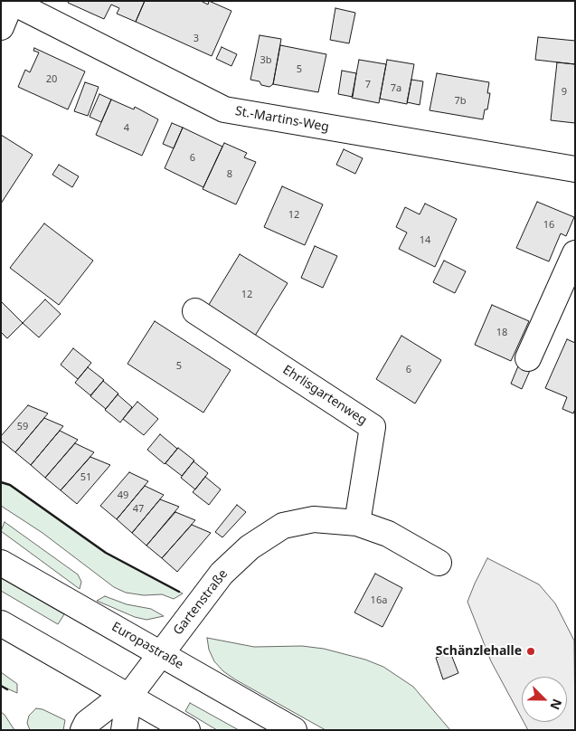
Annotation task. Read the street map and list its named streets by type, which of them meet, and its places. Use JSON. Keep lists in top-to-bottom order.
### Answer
{
  "streets": {
    "street": [
      "St.-Martins-Weg",
      "Ehrlisgartenweg",
      "Gartenstraße",
      "Europastraße"
    ]
  },
  "crossings": [
    ["Ehrlisgartenweg", "Gartenstraße"],
    ["Gartenstraße", "Europastraße"]
  ],
  "places": ["Schänzlehalle"],
  "house_numbers": [
    "3",
    "3b",
    "5",
    "20",
    "7",
    "7a",
    "9",
    "7b",
    "4",
    "6",
    "8",
    "12",
    "16",
    "14",
    "12",
    "18",
    "5",
    "6",
    "59",
    "51",
    "49",
    "47",
    "16a"
  ],
  "north": "bottom right"
}
